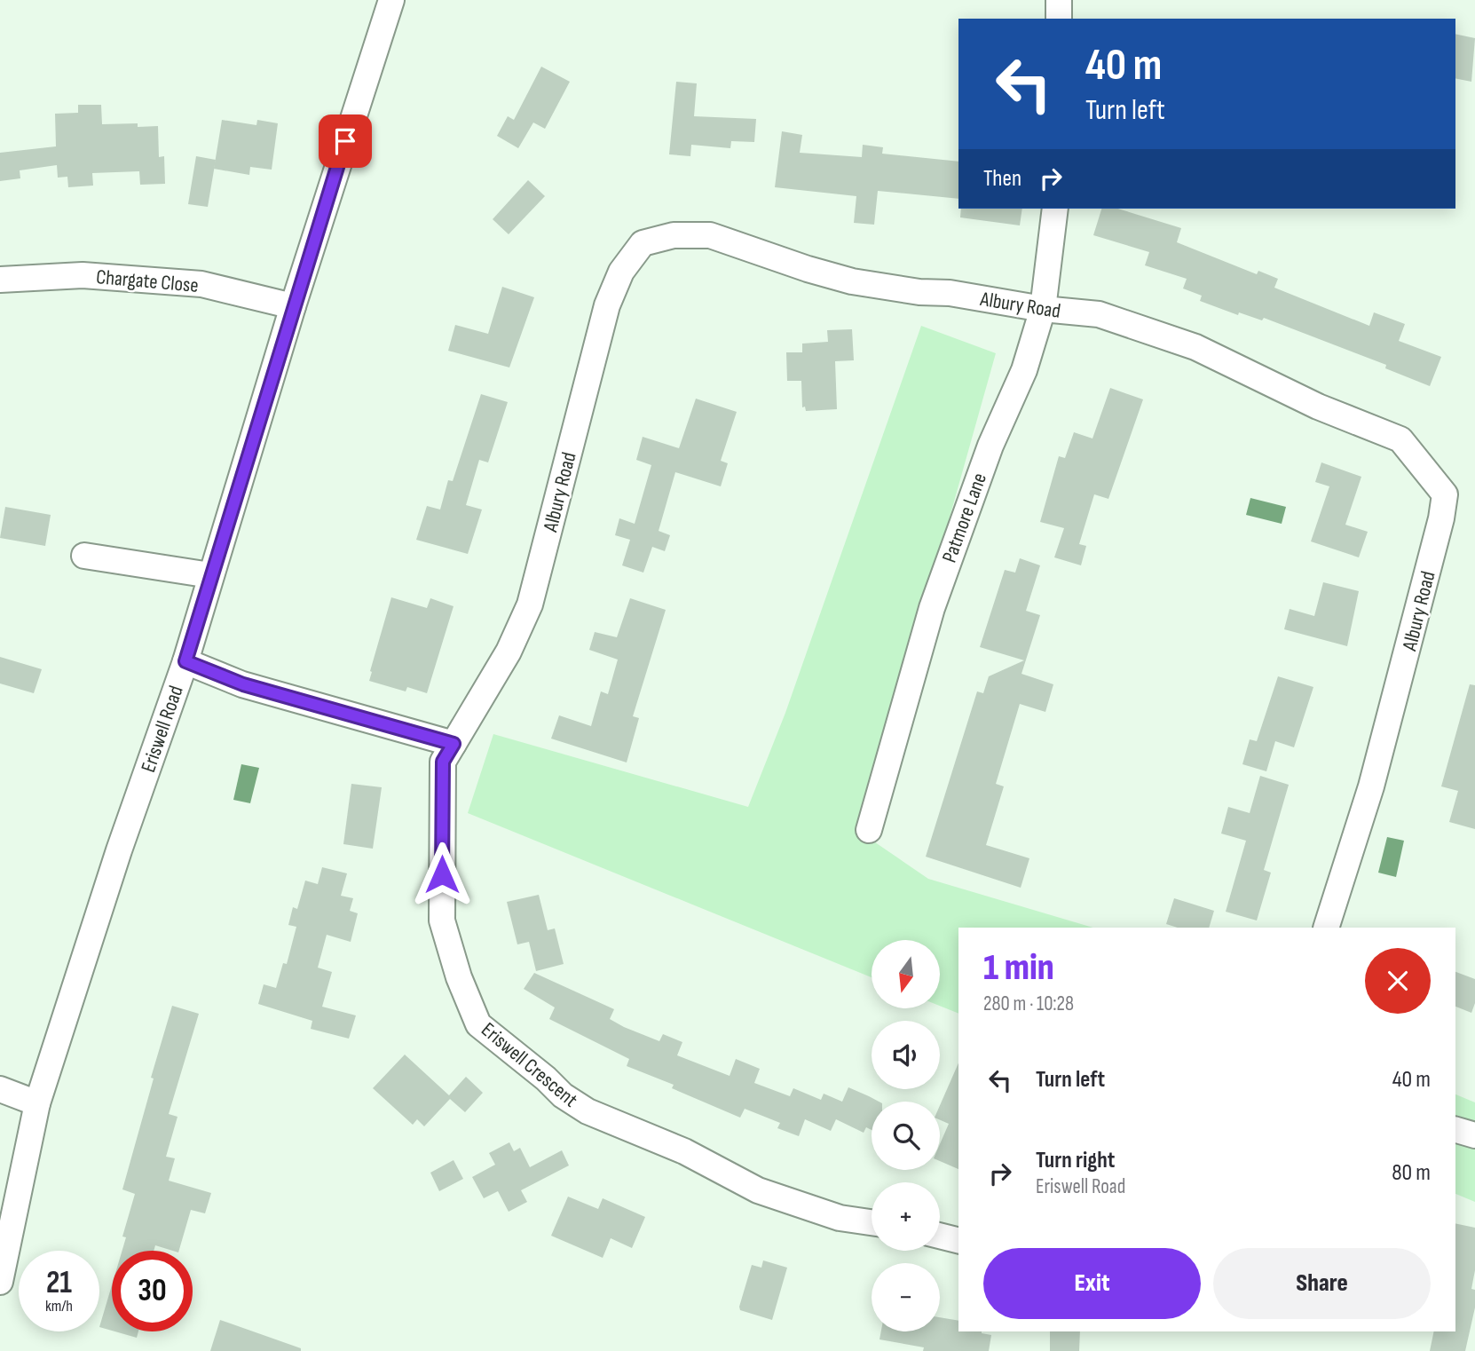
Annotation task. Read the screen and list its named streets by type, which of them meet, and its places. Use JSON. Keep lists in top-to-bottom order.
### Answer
{
  "streets": {
    "street": [
      "Chargate Close",
      "Albury Road",
      "Patmore Lane",
      "Eriswell Road",
      "Eriswell Crescent"
    ]
  },
  "crossings": [
    ["Chargate Close", "Eriswell Road"],
    ["Albury Road", "Patmore Lane"],
    ["Albury Road", "Eriswell Crescent"]
  ],
  "north": "bottom",
  "page": {
    "turn": ["40 m", "Turn left"],
    "then": "Then",
    "heading": ["1 min", "280 m · 10:28"],
    "map_buttons": ["+", "−"],
    "list": [
      {
        "name": "Turn left",
        "value": "40 m"
      },
      {
        "name": "Turn right",
        "note": "Eriswell Road",
        "value": "80 m"
      }
    ],
    "buttons": ["Exit", "Share"],
    "speed": "21 km/h",
    "limit": "30"
  }
}
